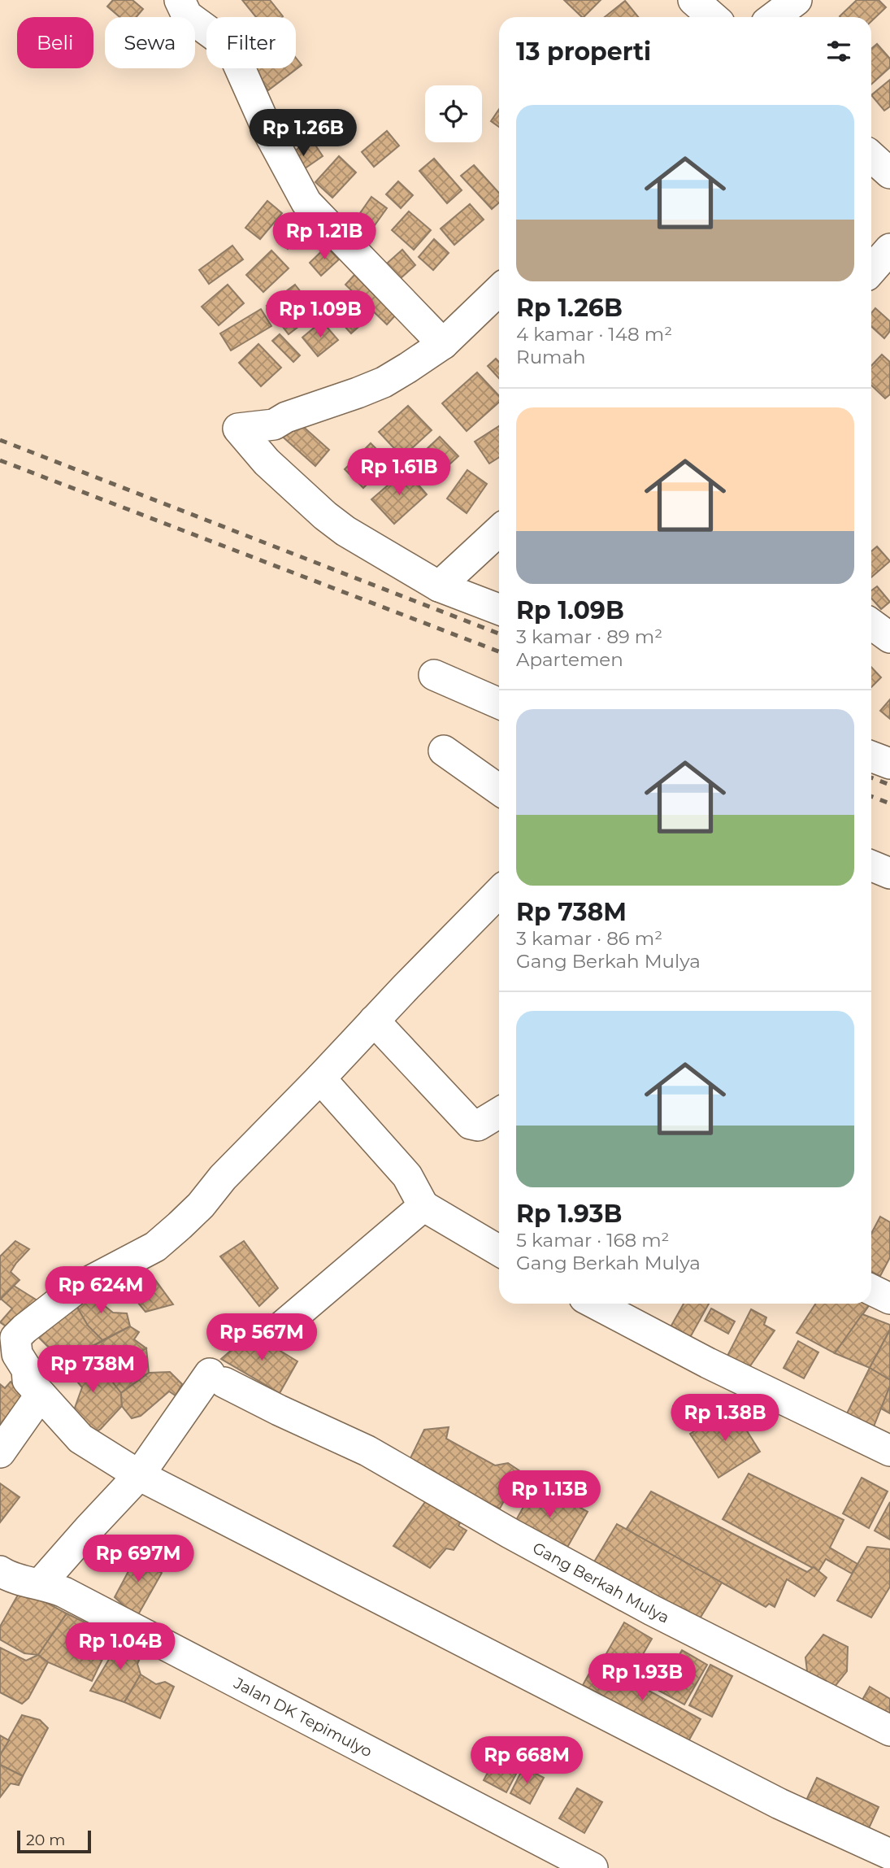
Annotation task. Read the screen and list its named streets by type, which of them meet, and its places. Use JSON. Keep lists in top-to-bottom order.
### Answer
{
  "streets": {
    "street": ["Gang Berkah Mulya", "Jalan DK Tepimulyo"]
  },
  "scale_bar": "20 m",
  "page": {
    "chip": ["Beli", "Sewa", "Filter"],
    "heading": "13 properti",
    "list": [
      {
        "name": "Rp 1.26B",
        "note": "4 kamar · 148 m² · Rumah"
      },
      {
        "name": "Rp 1.09B",
        "note": "3 kamar · 89 m² · Apartemen"
      },
      {
        "name": "Rp 738M",
        "note": "3 kamar · 86 m² · Gang Berkah Mulya"
      },
      {
        "name": "Rp 1.93B",
        "note": "5 kamar · 168 m² · Gang Berkah Mulya"
      }
    ],
    "price": [
      "Rp 1.26B",
      "Rp 1.21B",
      "Rp 1.09B",
      "Rp 1.61B",
      "Rp 624M",
      "Rp 567M",
      "Rp 738M",
      "Rp 1.38B",
      "Rp 1.13B",
      "Rp 697M",
      "Rp 1.04B",
      "Rp 1.93B",
      "Rp 668M"
    ],
    "scale": "20 m"
  }
}
